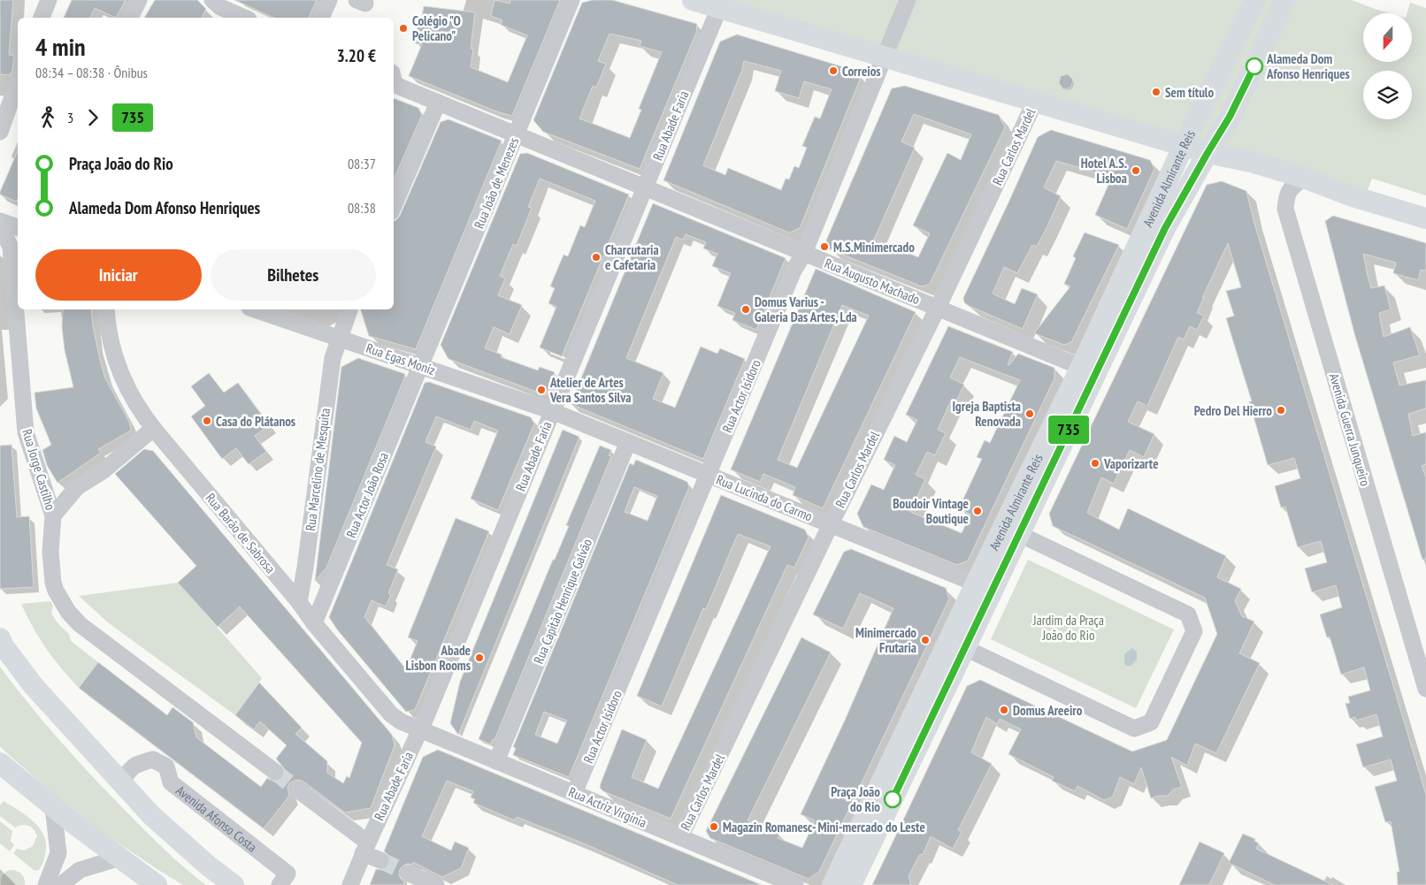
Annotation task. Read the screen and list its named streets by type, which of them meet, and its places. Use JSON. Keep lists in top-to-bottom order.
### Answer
{
  "streets": {
    "main road": ["Avenida Almirante Reis"],
    "street": [
      "Rua Abade Faria",
      "Rua Carlos Mardel",
      "Rua João de Menezes",
      "Rua Augusto Machado",
      "Rua Egas Moniz",
      "Rua Actor Isidoro",
      "Avenida Guerra Junqueiro",
      "Rua Jorge Castilho",
      "Rua Marcelino de Mesquita",
      "Rua Actor João Rosa",
      "Rua Lucinda do Carmo",
      "Rua Barão de Sabrosa",
      "Rua Capitão Henrique Galvão",
      "Rua Actriz Virginia",
      "Avenida Afonso Costa"
    ]
  },
  "crossings": [
    ["Rua Abade Faria", "Rua Augusto Machado"],
    ["Rua Abade Faria", "Rua Egas Moniz"],
    ["Rua Abade Faria", "Rua Lucinda do Carmo"],
    ["Rua Abade Faria", "Rua Barão de Sabrosa"],
    ["Rua Abade Faria", "Rua Actriz Virginia"],
    ["Rua Carlos Mardel", "Rua Augusto Machado"],
    ["Rua Carlos Mardel", "Rua Lucinda do Carmo"],
    ["Rua Carlos Mardel", "Rua Actriz Virginia"],
    ["Avenida Almirante Reis", "Rua Augusto Machado"],
    ["Avenida Almirante Reis", "Rua Lucinda do Carmo"],
    ["Rua João de Menezes", "Rua Augusto Machado"],
    ["Rua João de Menezes", "Rua Egas Moniz"],
    ["Rua João de Menezes", "Rua Actor João Rosa"],
    ["Rua Augusto Machado", "Rua Actor Isidoro"],
    ["Rua Egas Moniz", "Rua Marcelino de Mesquita"],
    ["Rua Egas Moniz", "Rua Actor João Rosa"],
    ["Rua Egas Moniz", "Rua Lucinda do Carmo"],
    ["Rua Actor Isidoro", "Rua Lucinda do Carmo"],
    ["Rua Actor Isidoro", "Rua Actriz Virginia"],
    ["Rua Marcelino de Mesquita", "Rua Barão de Sabrosa"],
    ["Rua Actor João Rosa", "Rua Barão de Sabrosa"],
    ["Rua Lucinda do Carmo", "Rua Capitão Henrique Galvão"],
    ["Rua Barão de Sabrosa", "Rua Actriz Virginia"],
    ["Rua Capitão Henrique Galvão", "Rua Actriz Virginia"]
  ],
  "parks": ["Jardim da Praça João do Rio"],
  "places": [
    "Colégio \"O Pelicano\"",
    "Alameda Dom Afonso Henriques",
    "Correios",
    "Sem título",
    "Hotel A.S. Lisboa",
    "M.S.Minimercado",
    "Charcutaria e Cafetaria",
    "Domus Varius - Galeria Das Artes, Lda",
    "Atelier de Artes Vera Santos Silva",
    "Pedro Del Hierro",
    "Igreja Baptista Renovada",
    "Casa do Plátanos",
    "Vaporizarte",
    "Boudoir Vintage Boutique",
    "Minimercado Frutaria",
    "Abade Lisbon Rooms",
    "Domus Areeiro",
    "Praça João do Rio",
    "Magazin Romanesc- Mini-mercado do Leste"
  ],
  "lines": ["bus line 735"],
  "north": "bottom",
  "page": {
    "on_map": "735",
    "heading": ["4 min", "08:34 – 08:38 · Ônibus", "3.20 €"],
    "legs": ["3", "735"],
    "list": [
      {
        "name": "Praça João do Rio",
        "value": "08:37"
      },
      {
        "name": "Alameda Dom Afonso Henriques",
        "value": "08:38"
      }
    ],
    "buttons": ["Iniciar", "Bilhetes"]
  }
}
